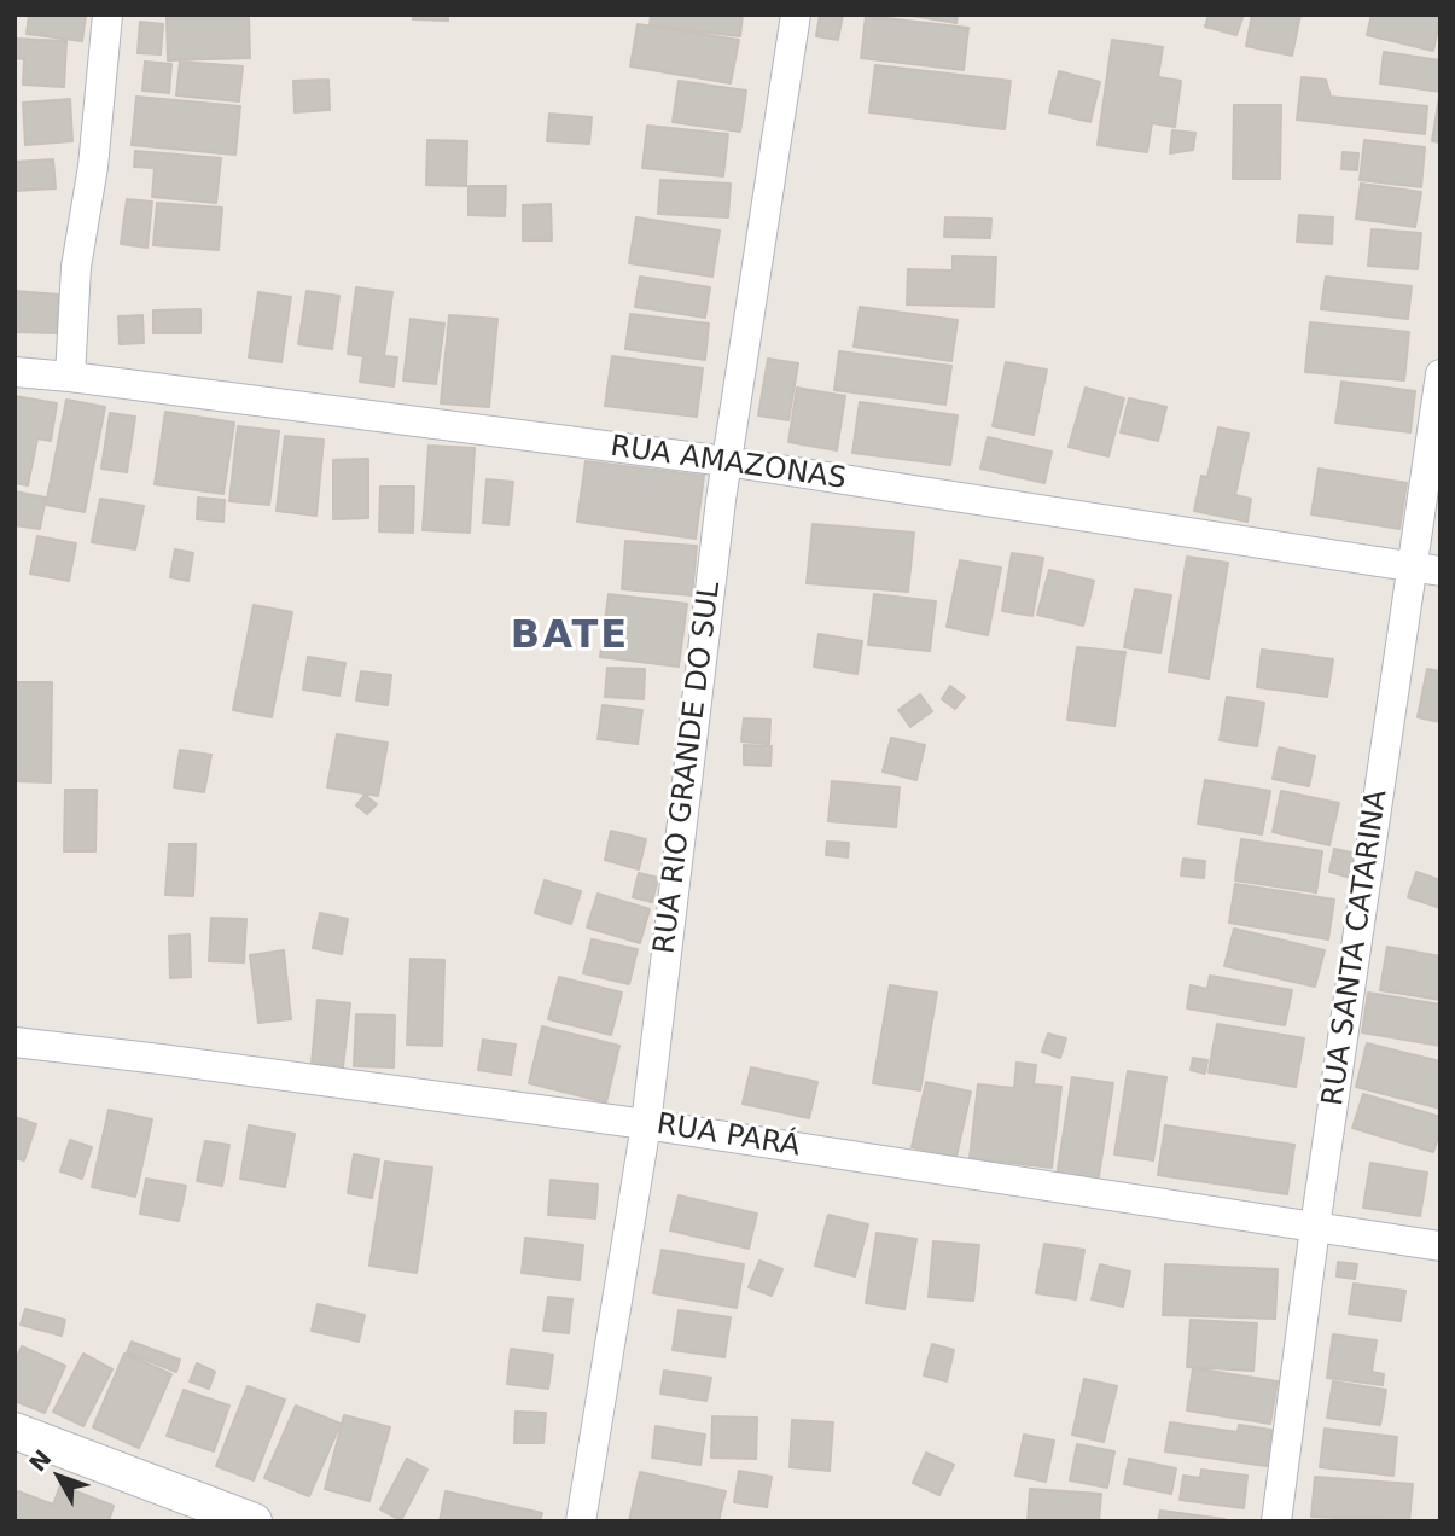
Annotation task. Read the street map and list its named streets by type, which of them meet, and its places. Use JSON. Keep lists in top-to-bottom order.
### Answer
{
  "streets": {
    "street": [
      "RUA AMAZONAS",
      "RUA RIO GRANDE DO SUL",
      "RUA SANTA CATARINA",
      "RUA PARÁ"
    ]
  },
  "crossings": [
    ["RUA AMAZONAS", "RUA RIO GRANDE DO SUL"],
    ["RUA AMAZONAS", "RUA SANTA CATARINA"],
    ["RUA RIO GRANDE DO SUL", "RUA PARÁ"],
    ["RUA SANTA CATARINA", "RUA PARÁ"]
  ],
  "districts": ["BATE"],
  "north": "top left"
}
